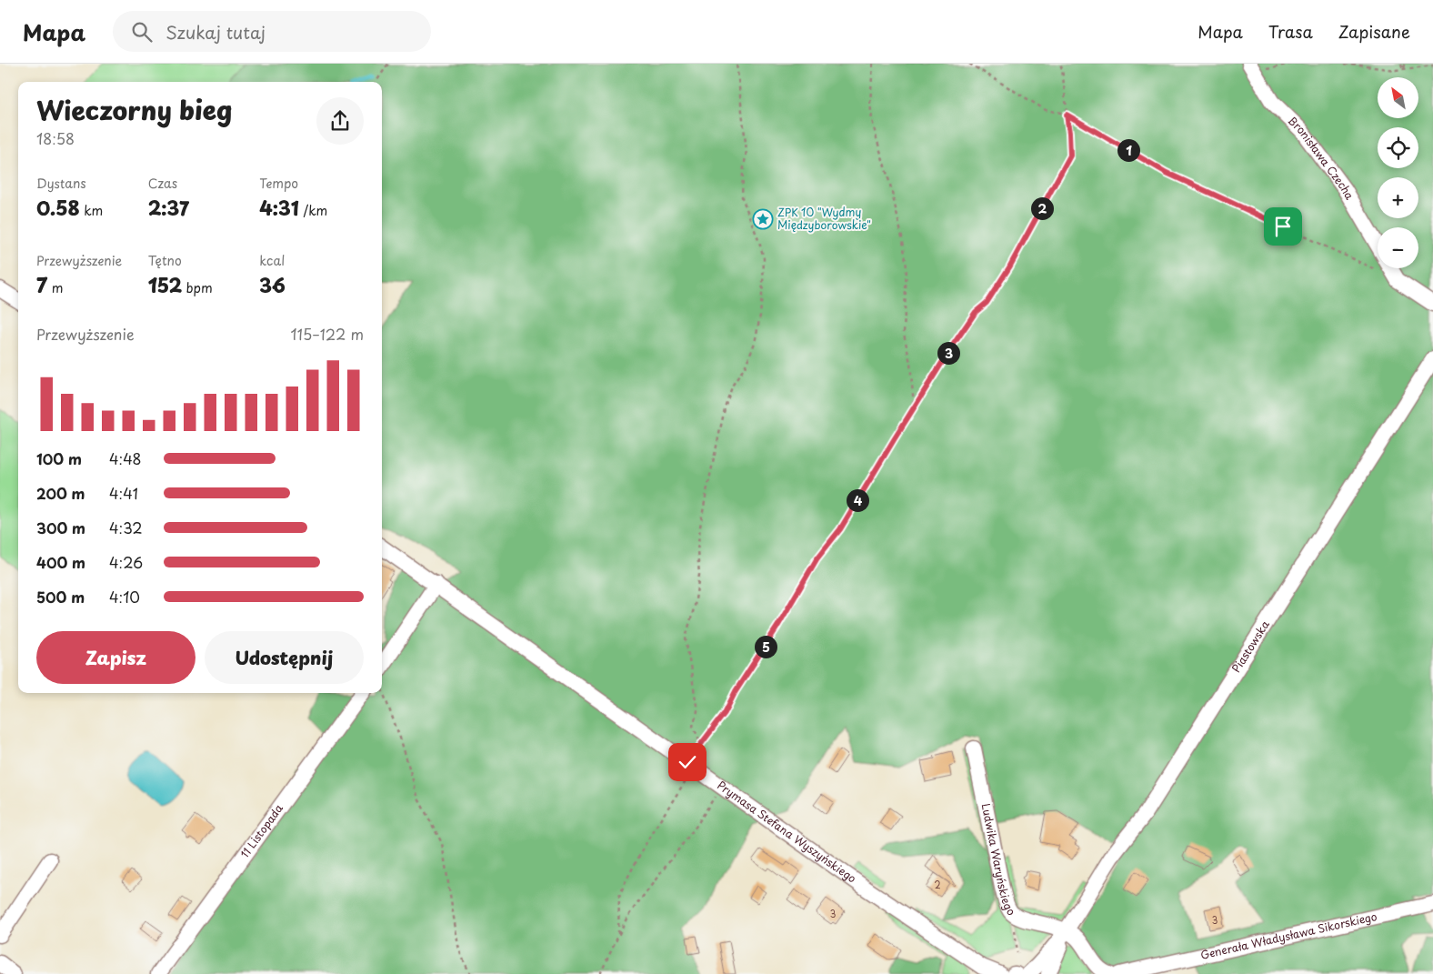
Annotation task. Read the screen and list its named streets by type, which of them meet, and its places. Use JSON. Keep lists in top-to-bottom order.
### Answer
{
  "streets": {
    "street": [
      "Bronisława Czecha",
      "Piastowska",
      "11 Listopada",
      "Prymasa Stefana Wyszyńskiego",
      "Ludwika Waryńskiego",
      "Generała Władysława Sikorskiego"
    ]
  },
  "crossings": [
    ["Piastowska", "Ludwika Waryńskiego"]
  ],
  "places": {
    "place": ["ZPK 10 \"Wydmy Międzyborowskie\""]
  },
  "house_numbers": ["2", "3", "3"],
  "north": "top left",
  "page": {
    "header": "Mapa",
    "search": "Szukaj tutaj",
    "nav": ["Mapa", "Trasa", "Zapisane"],
    "map_buttons": ["+", "−"],
    "heading": ["Wieczorny bieg", "18:58"],
    "pins": [
      "1",
      "2",
      "3",
      "4",
      "5"
    ],
    "stats": [
      ["Dystans", "0.58 km"],
      ["Czas", "2:37"],
      ["Tempo", "4:31 /km"],
      ["Przewyższenie", "7 m"],
      ["Tętno", "152 bpm"],
      ["kcal", "36"]
    ],
    "chart": ["Przewyższenie", "115–122 m"],
    "list": [
      {
        "name": "100 m",
        "note": "4:48"
      },
      {
        "name": "200 m",
        "note": "4:41"
      },
      {
        "name": "300 m",
        "note": "4:32"
      },
      {
        "name": "400 m",
        "note": "4:26"
      },
      {
        "name": "500 m",
        "note": "4:10"
      }
    ],
    "buttons": ["Zapisz", "Udostępnij"]
  }
}
